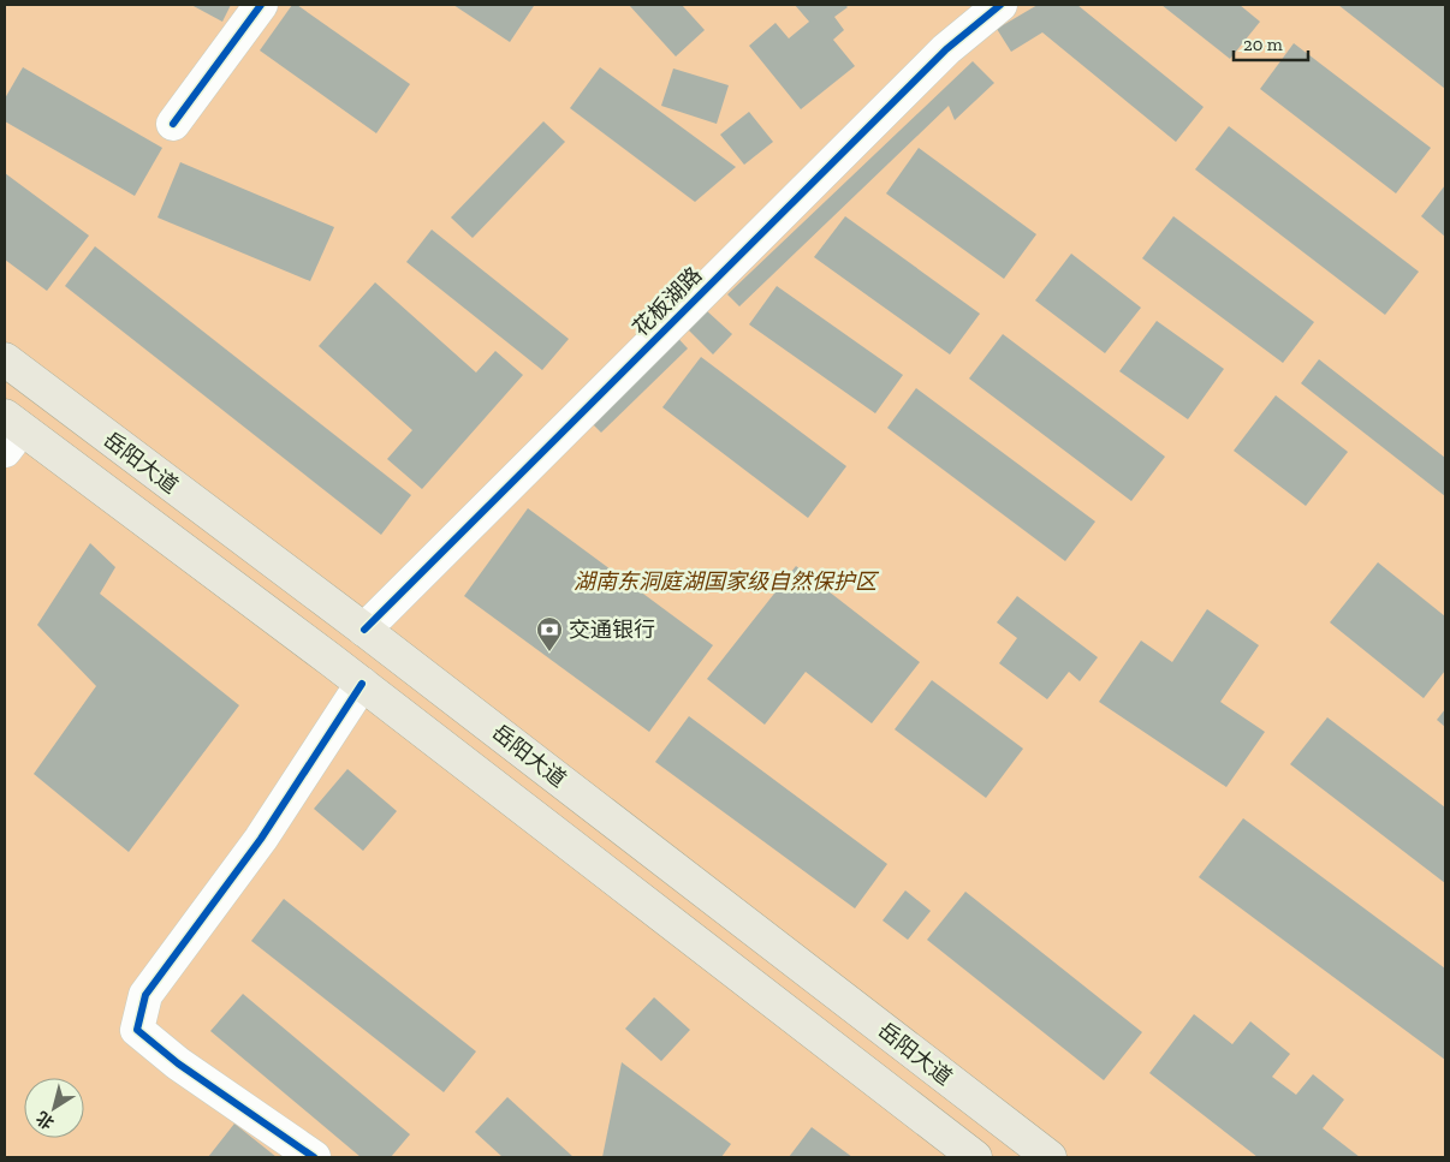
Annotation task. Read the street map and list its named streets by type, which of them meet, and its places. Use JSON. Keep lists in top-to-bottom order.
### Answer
{
  "streets": {
    "main road": ["岳阳大道"],
    "street": ["花板湖路"]
  },
  "crossings": [
    ["花板湖路", "岳阳大道"]
  ],
  "parks": ["湖南东洞庭湖国家级自然保护区"],
  "places": {
    "bank": ["交通银行"]
  },
  "scale_bar": "20 m",
  "north": "bottom left"
}
